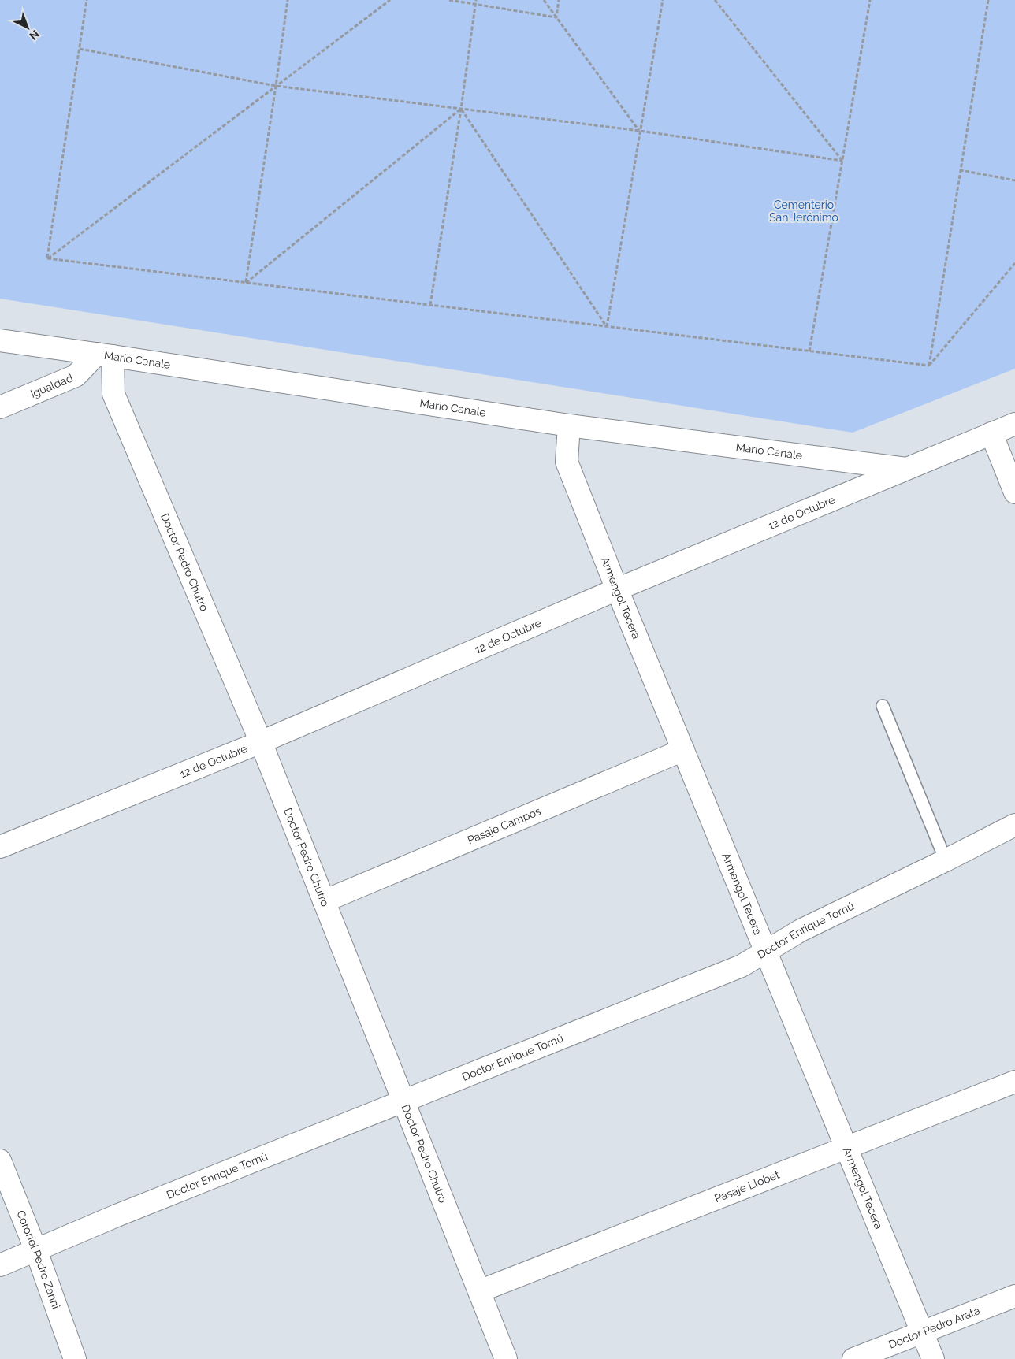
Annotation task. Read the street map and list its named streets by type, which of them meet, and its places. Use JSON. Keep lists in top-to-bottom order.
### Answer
{
  "streets": {
    "street": [
      "Mario Canale",
      "Igualdad",
      "12 de Octubre",
      "Doctor Pedro Chutro",
      "Armengol Tecera",
      "Pasaje Campos",
      "Doctor Enrique Tornú",
      "Pasaje Llobet",
      "Coronel Pedro Zanni",
      "Doctor Pedro Arata"
    ]
  },
  "crossings": [
    ["Mario Canale", "Igualdad"],
    ["Mario Canale", "12 de Octubre"],
    ["Mario Canale", "Doctor Pedro Chutro"],
    ["Mario Canale", "Armengol Tecera"],
    ["Igualdad", "Doctor Pedro Chutro"],
    ["12 de Octubre", "Doctor Pedro Chutro"],
    ["12 de Octubre", "Armengol Tecera"],
    ["Doctor Pedro Chutro", "Pasaje Campos"],
    ["Doctor Pedro Chutro", "Doctor Enrique Tornú"],
    ["Doctor Pedro Chutro", "Pasaje Llobet"],
    ["Armengol Tecera", "Pasaje Campos"],
    ["Armengol Tecera", "Doctor Enrique Tornú"],
    ["Armengol Tecera", "Pasaje Llobet"],
    ["Armengol Tecera", "Doctor Pedro Arata"],
    ["Doctor Enrique Tornú", "Coronel Pedro Zanni"]
  ],
  "parks": ["Cementerio San Jerónimo"],
  "north": "bottom right"
}
